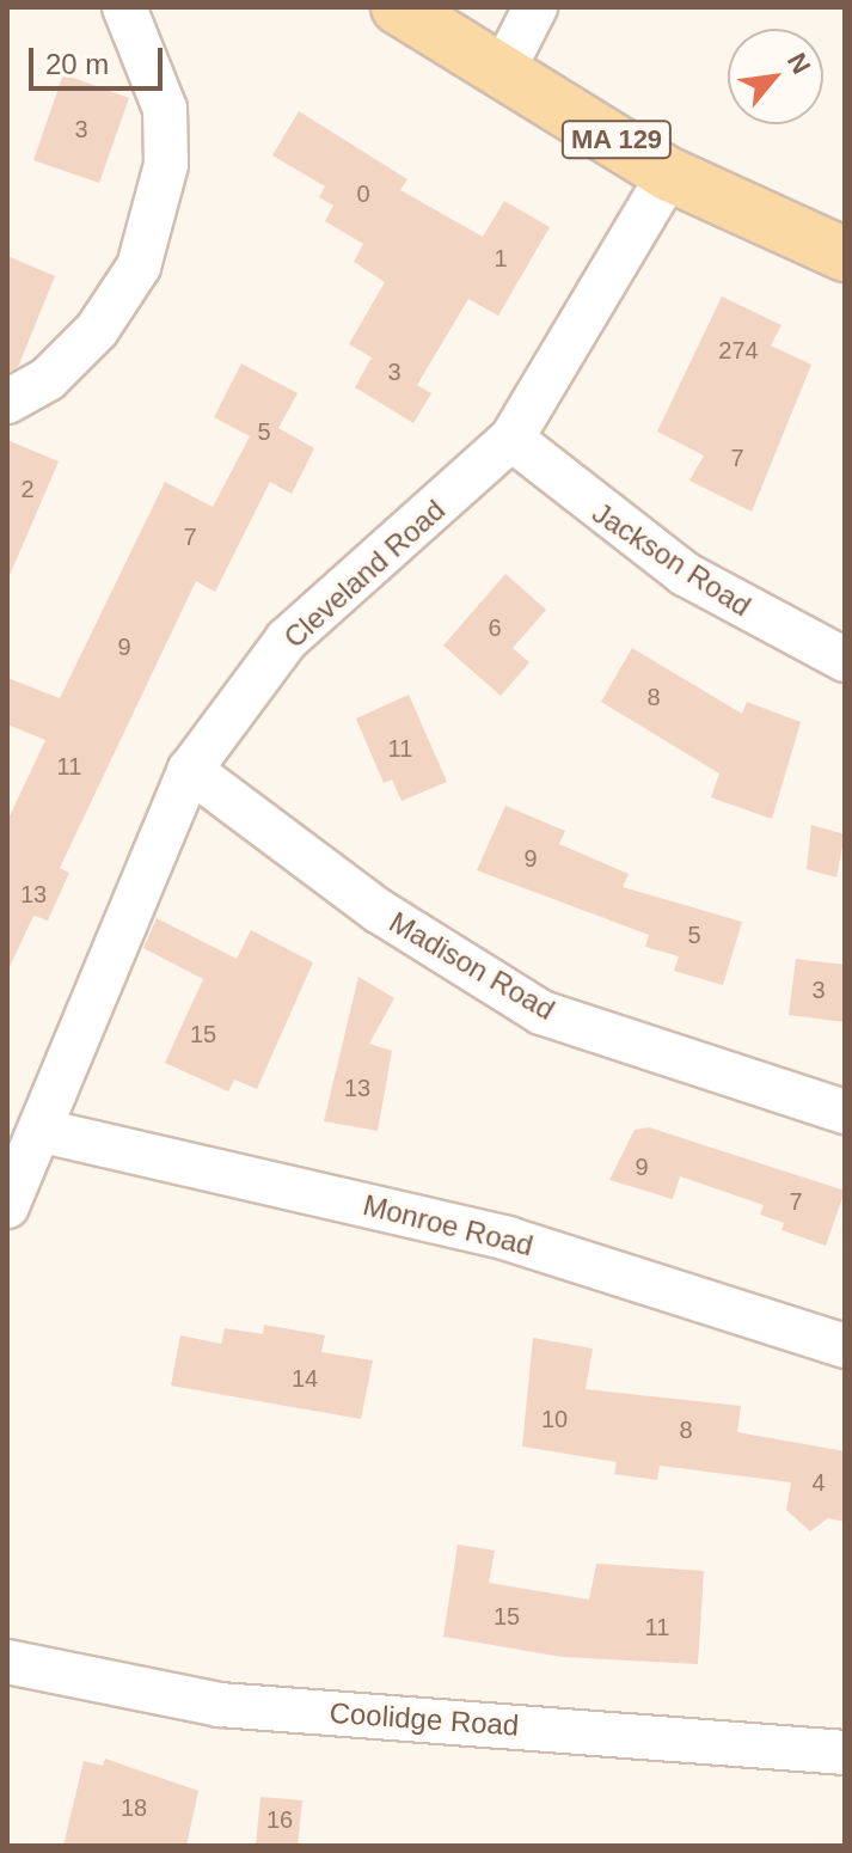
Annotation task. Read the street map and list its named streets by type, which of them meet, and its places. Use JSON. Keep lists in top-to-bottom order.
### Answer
{
  "streets": {
    "main road": ["MA 129"],
    "street": [
      "Jackson Road",
      "Cleveland Road",
      "Madison Road",
      "Monroe Road",
      "Coolidge Road"
    ]
  },
  "crossings": [
    ["MA 129", "Cleveland Road"],
    ["Jackson Road", "Cleveland Road"],
    ["Cleveland Road", "Madison Road"],
    ["Cleveland Road", "Monroe Road"]
  ],
  "house_numbers": [
    "3",
    "0",
    "1",
    "274",
    "3",
    "5",
    "7",
    "2",
    "7",
    "6",
    "9",
    "8",
    "11",
    "11",
    "9",
    "13",
    "5",
    "3",
    "15",
    "13",
    "9",
    "7",
    "14",
    "10",
    "8",
    "4",
    "15",
    "11",
    "18",
    "16"
  ],
  "scale_bar": "20 m",
  "north": "top right"
}
